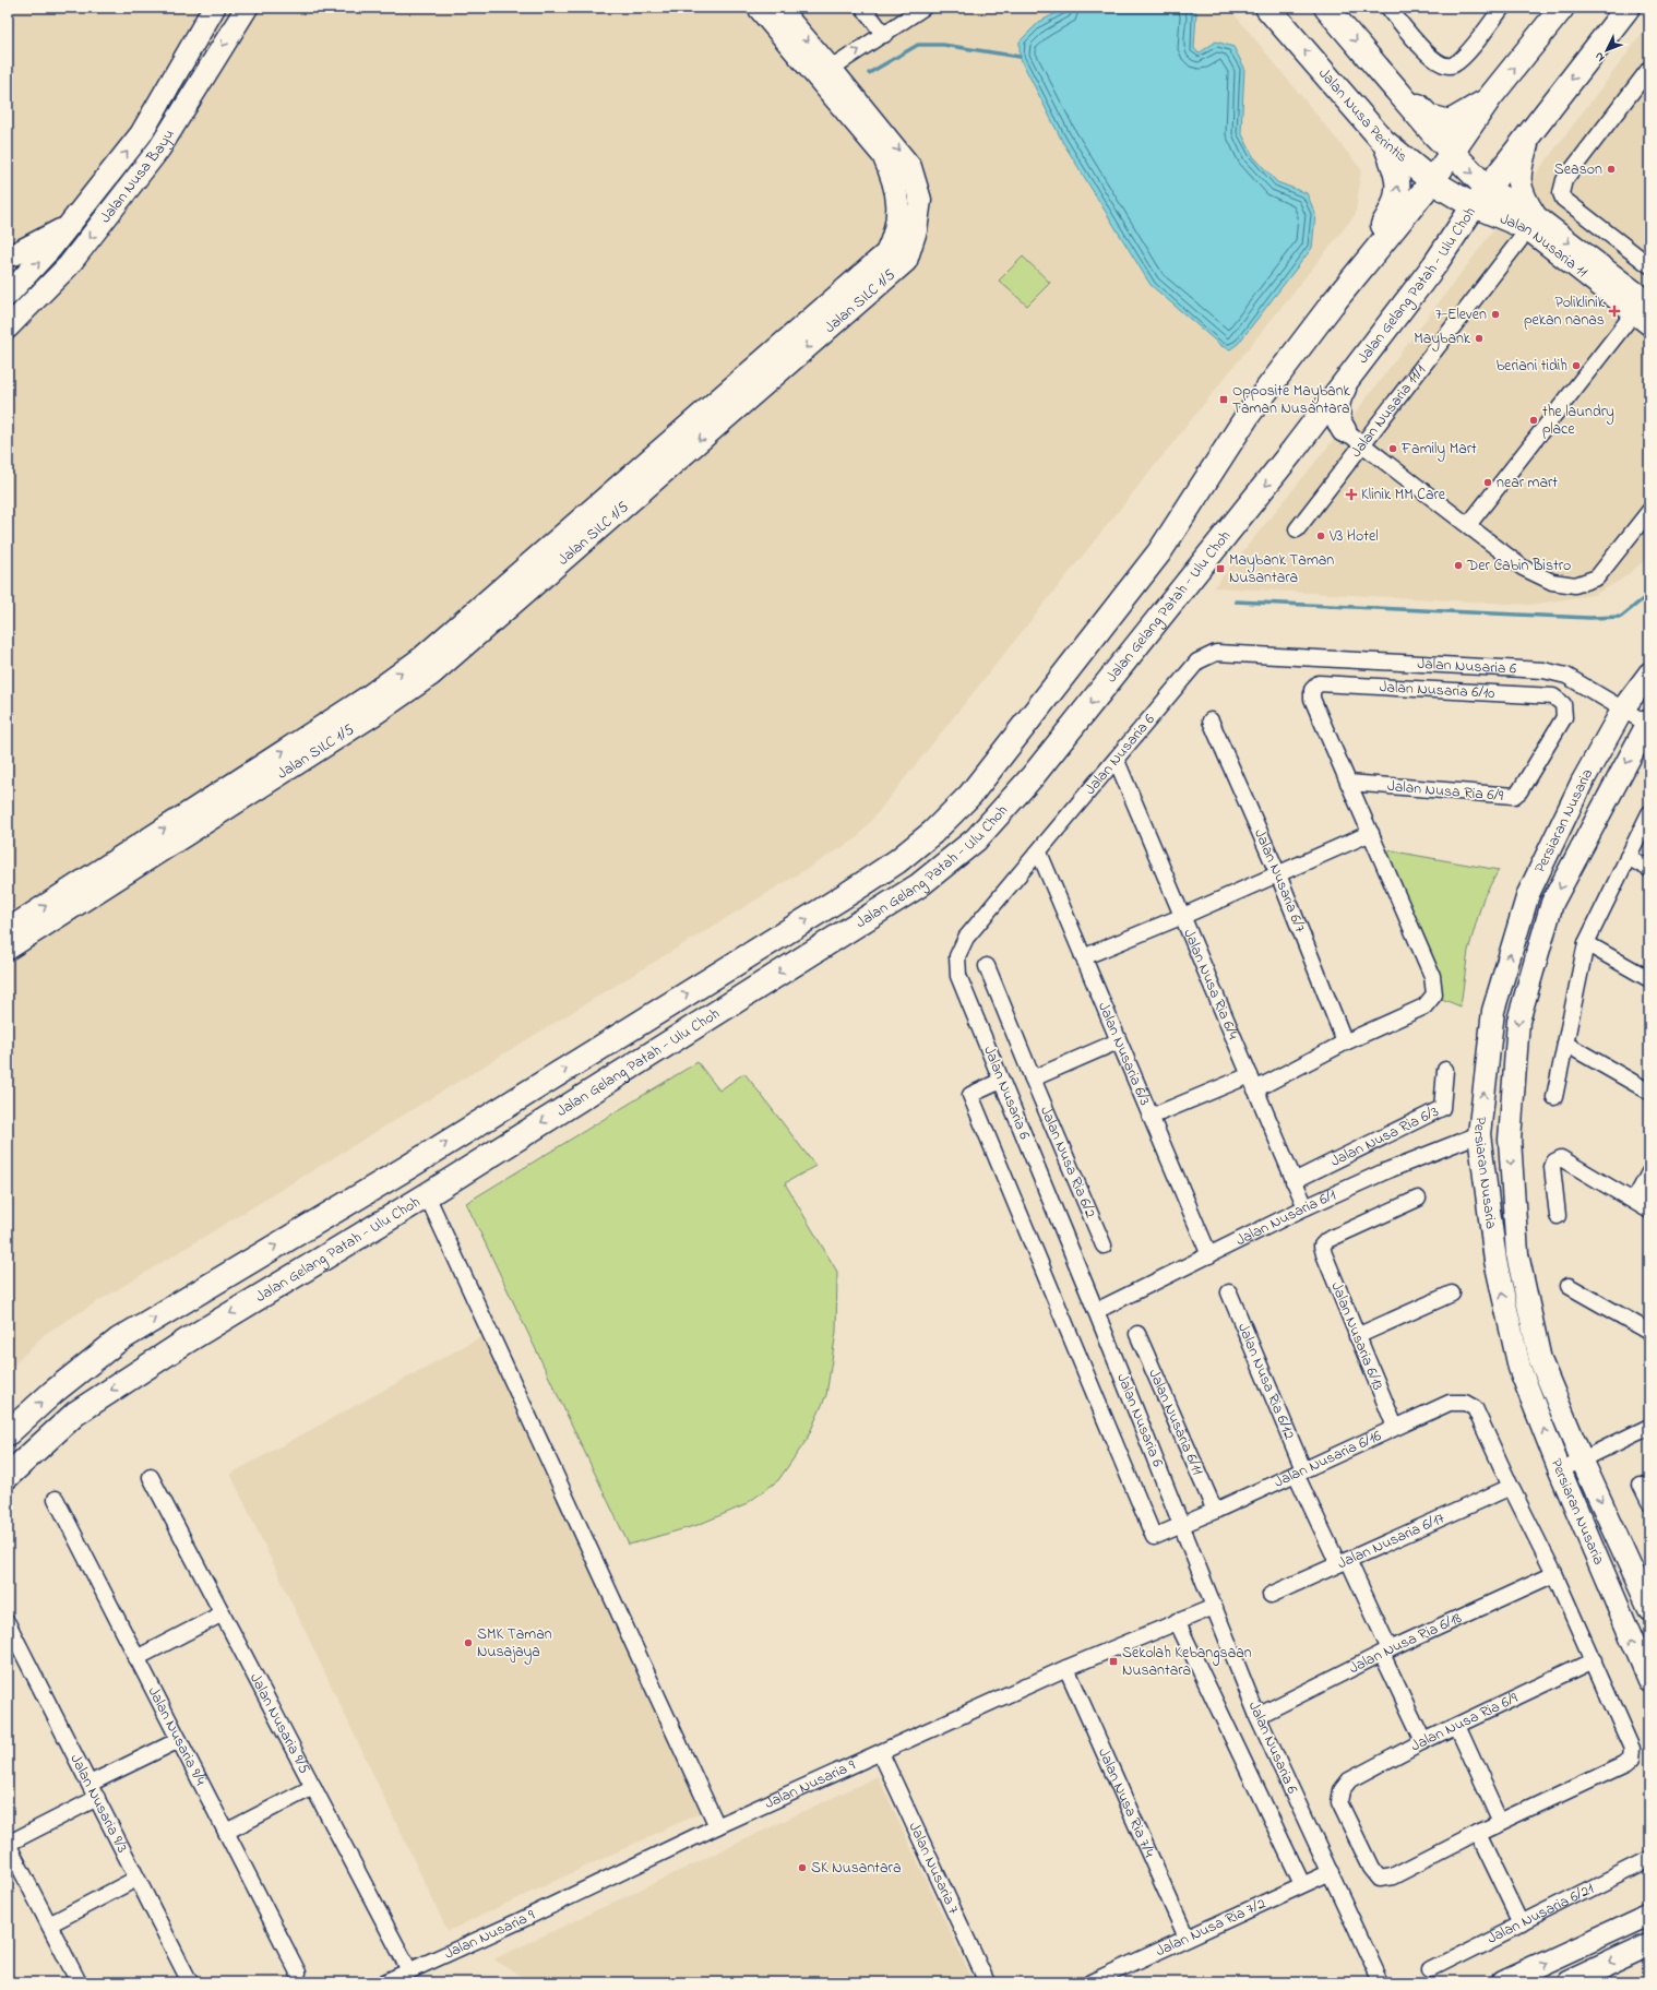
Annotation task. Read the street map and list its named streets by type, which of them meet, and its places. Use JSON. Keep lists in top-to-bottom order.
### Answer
{
  "streets": {
    "main road": ["Jalan Nusa Perintis", "Jalan Gelang Patah - Ulu Choh"],
    "street": [
      "Jalan Nusa Bayu",
      "Jalan Nusaria 11",
      "Jalan SILC 1/5",
      "Jalan Nusaria 11/1",
      "Jalan Nusaria 6",
      "Jalan Nusaria 6/10",
      "Jalan Nusa Ria 6/9",
      "Persiaran Nusaria",
      "Jalan Nusaria 6/7",
      "Jalan Nusa Ria 6/4",
      "Jalan Nusaria 6/3",
      "Jalan Nusa Ria 6/3",
      "Jalan Nusa Ria 6/2",
      "Jalan Nusaria 6/1",
      "Jalan Nusaria 6/13",
      "Jalan Nusa Ria 6/12",
      "Jalan Nusaria 6/11",
      "Jalan Nusaria 6/16",
      "Jalan Nusaria 6/17",
      "Jalan Nusa Ria 6/18",
      "Jalan Nusaria 9/5",
      "Jalan Nusaria 9/4",
      "Jalan Nusaria 9",
      "Jalan Nusaria 9/3",
      "Jalan Nusa Ria 7/4",
      "Jalan Nusaria 7",
      "Jalan Nusaria 6/21",
      "Jalan Nusa Ria 7/2"
    ]
  },
  "crossings": [
    ["Jalan Nusa Perintis", "Jalan Nusaria 11"],
    ["Jalan Nusa Perintis", "Jalan Gelang Patah - Ulu Choh"],
    ["Jalan Nusaria 11", "Jalan Gelang Patah - Ulu Choh"],
    ["Jalan Nusaria 11", "Jalan Nusaria 11/1"],
    ["Jalan Nusaria 6", "Persiaran Nusaria"],
    ["Jalan Nusaria 6", "Jalan Nusa Ria 6/4"],
    ["Jalan Nusaria 6", "Jalan Nusaria 6/3"],
    ["Jalan Nusaria 6", "Jalan Nusaria 6/1"],
    ["Jalan Nusaria 6", "Jalan Nusaria 6/16"],
    ["Jalan Nusaria 6", "Jalan Nusa Ria 6/18"],
    ["Jalan Nusaria 6", "Jalan Nusaria 9"],
    ["Jalan Nusaria 6", "Jalan Nusa Ria 7/2"],
    ["Jalan Nusaria 6/10", "Jalan Nusa Ria 6/9"],
    ["Jalan Nusa Ria 6/9", "Jalan Nusa Ria 6/12"],
    ["Persiaran Nusaria", "Jalan Nusaria 6/1"],
    ["Jalan Nusa Ria 6/4", "Jalan Nusa Ria 6/3"],
    ["Jalan Nusa Ria 6/4", "Jalan Nusaria 6/1"],
    ["Jalan Nusaria 6/3", "Jalan Nusaria 6/1"],
    ["Jalan Nusaria 6/13", "Jalan Nusaria 6/16"],
    ["Jalan Nusa Ria 6/12", "Jalan Nusaria 6/16"],
    ["Jalan Nusa Ria 6/12", "Jalan Nusaria 6/17"],
    ["Jalan Nusa Ria 6/12", "Jalan Nusa Ria 6/18"],
    ["Jalan Nusaria 6/11", "Jalan Nusaria 6/16"],
    ["Jalan Nusaria 6/16", "Jalan Nusaria 6/17"],
    ["Jalan Nusaria 9/5", "Jalan Nusaria 9"],
    ["Jalan Nusaria 9", "Jalan Nusa Ria 7/4"],
    ["Jalan Nusaria 9", "Jalan Nusaria 7"],
    ["Jalan Nusa Ria 7/4", "Jalan Nusa Ria 7/2"]
  ],
  "places": {
    "other": [
      "Season",
      "7-Eleven",
      "Maybank",
      "beriani tidih",
      "the laundry place",
      "Family Mart",
      "near mart",
      "V3 Hotel",
      "Der Cabin Bistro",
      "SMK Taman Nusajaya",
      "SK Nusantara"
    ],
    "health": ["Poliklinik pekan nanas", "Klinik MM Care"],
    "transit": ["Opposite Maybank Taman Nusantara", "Maybank Taman Nusantara", "Sekolah Kebangsaan Nusantara"]
  },
  "north": "bottom left"
}
